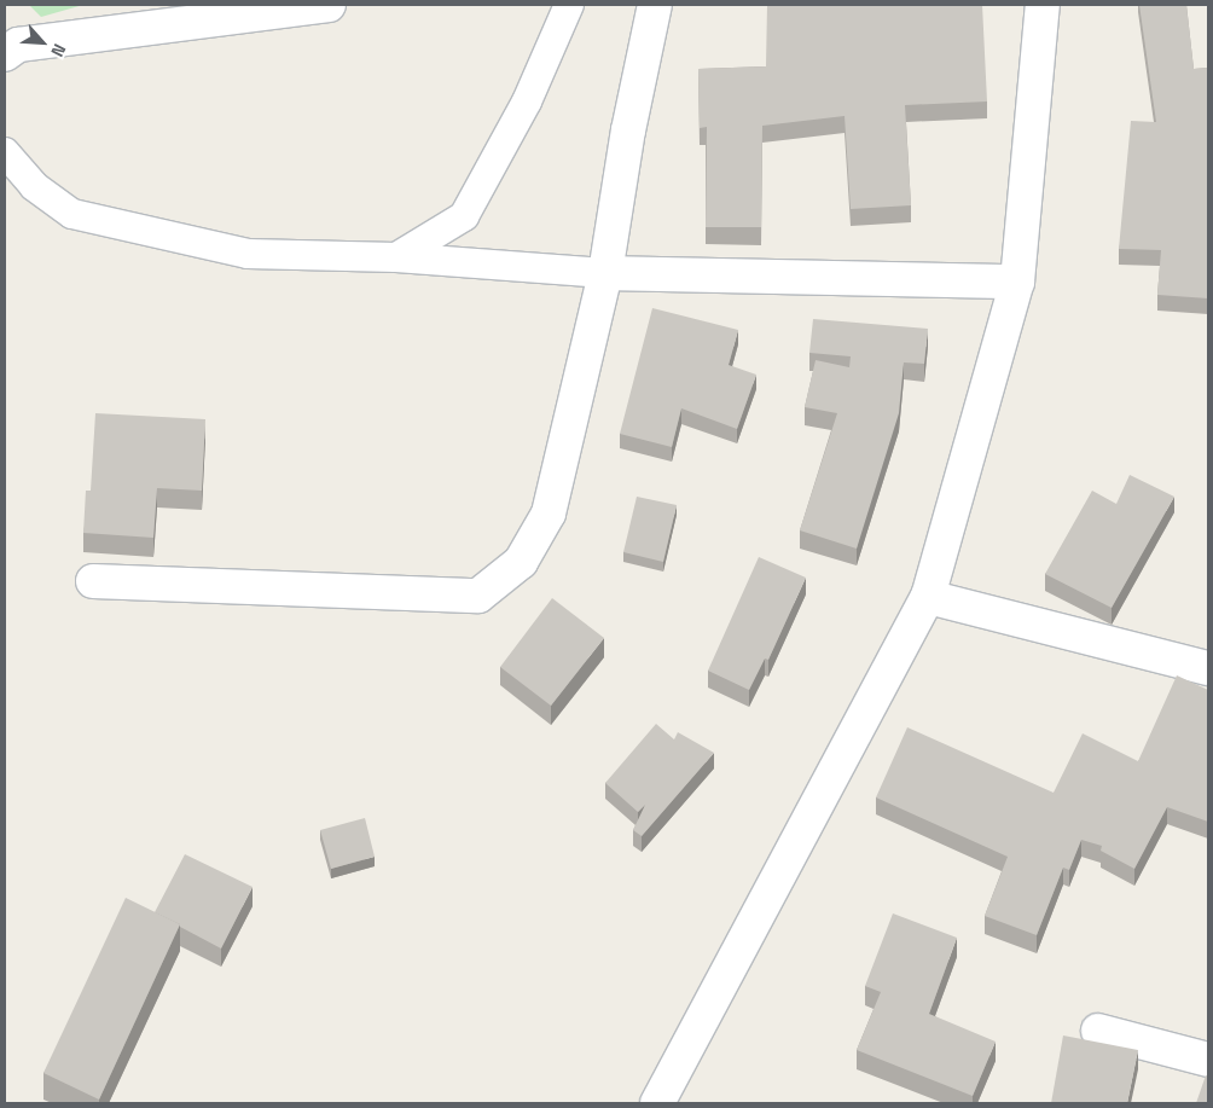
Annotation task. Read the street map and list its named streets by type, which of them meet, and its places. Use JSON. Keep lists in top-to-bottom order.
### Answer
{
  "north": "bottom right"
}
